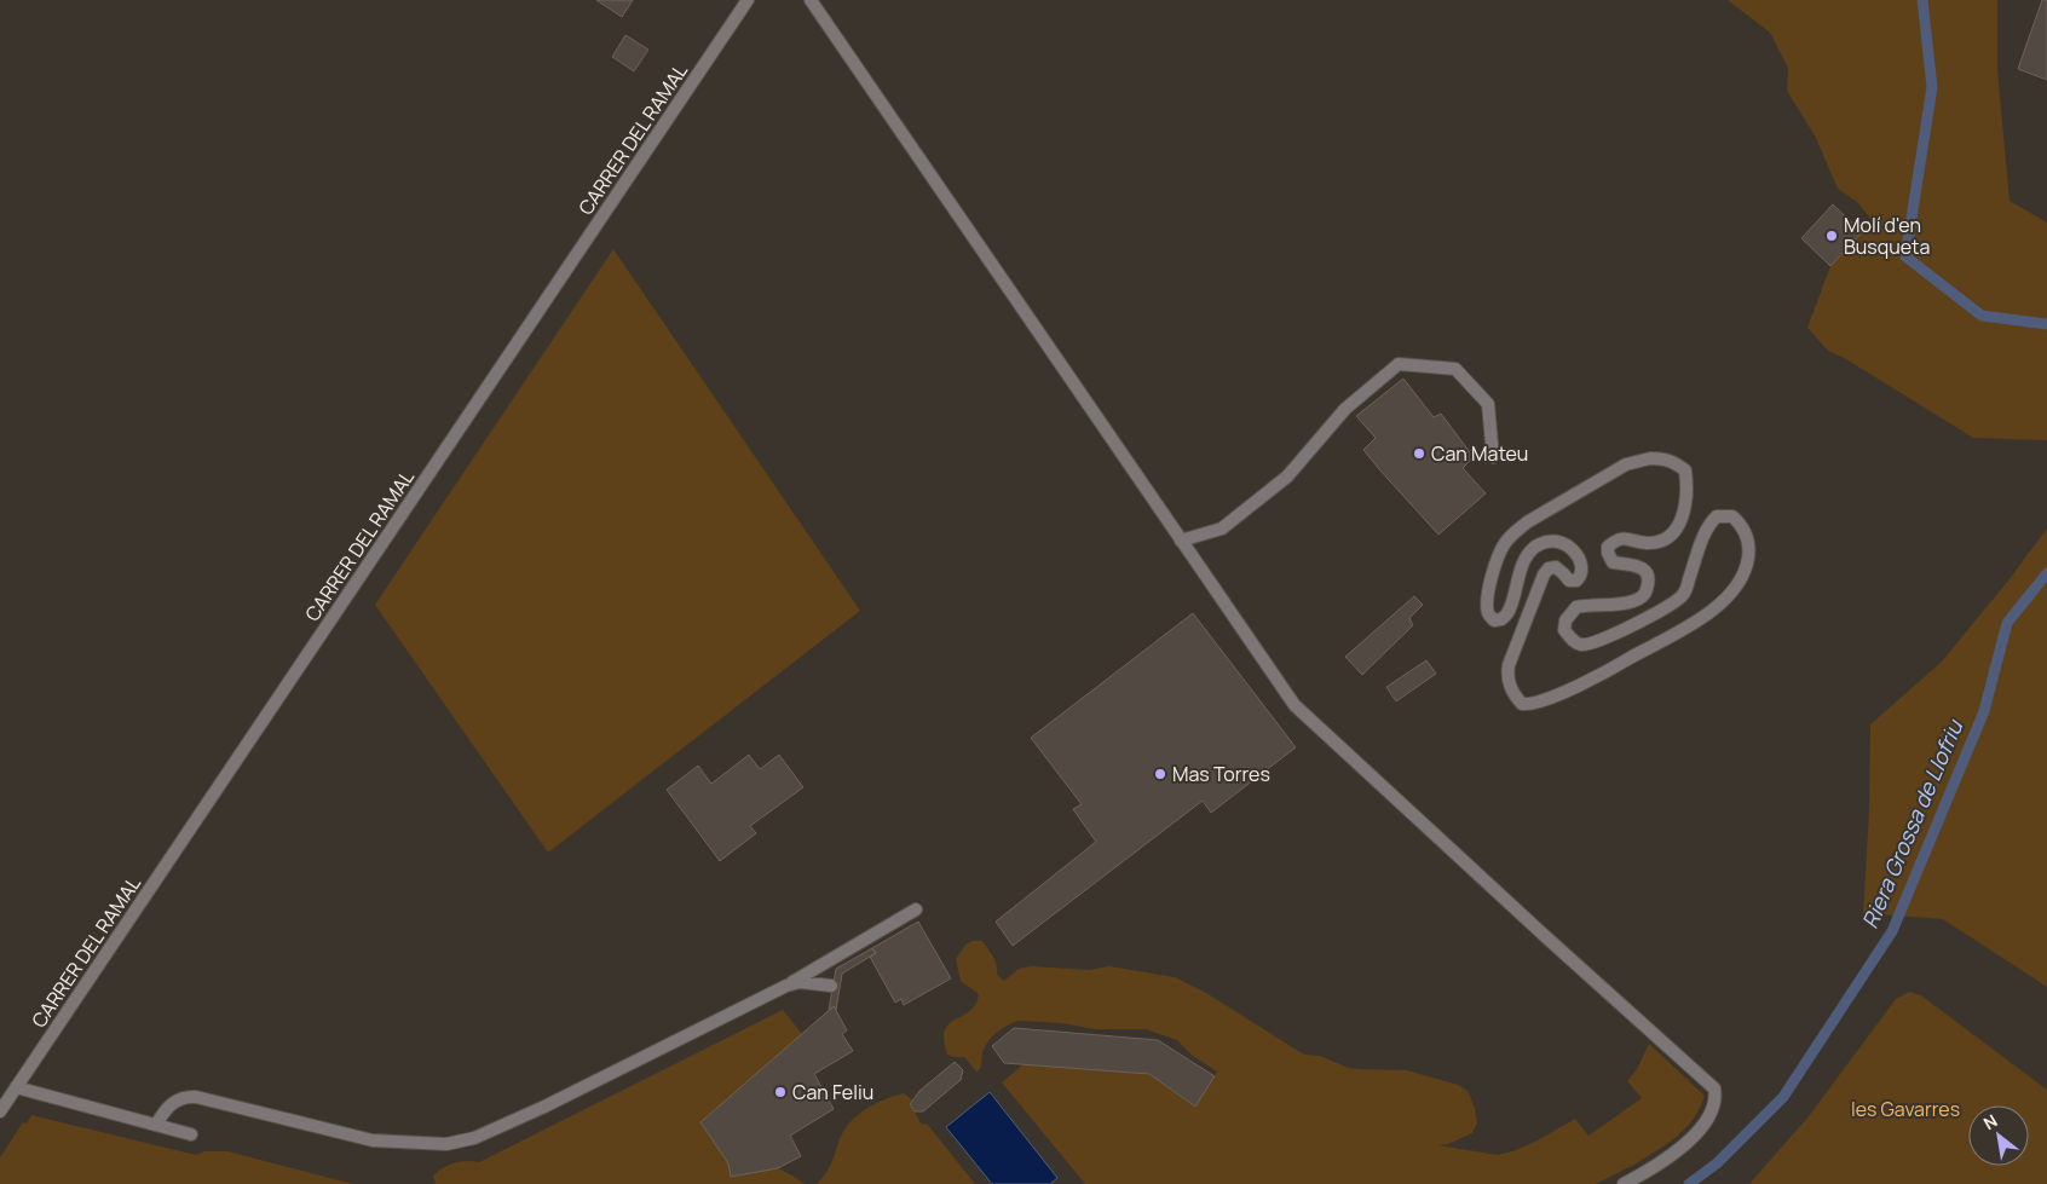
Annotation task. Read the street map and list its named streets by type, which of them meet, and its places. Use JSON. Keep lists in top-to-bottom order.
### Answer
{
  "streets": {
    "street": ["CARRER DEL RAMAL"]
  },
  "water": ["Riera Grossa de Llofriu"],
  "parks": ["les Gavarres"],
  "places": [
    "Molí d'en Busqueta",
    "Can Mateu",
    "Mas Torres",
    "Can Feliu"
  ],
  "north": "top left"
}
